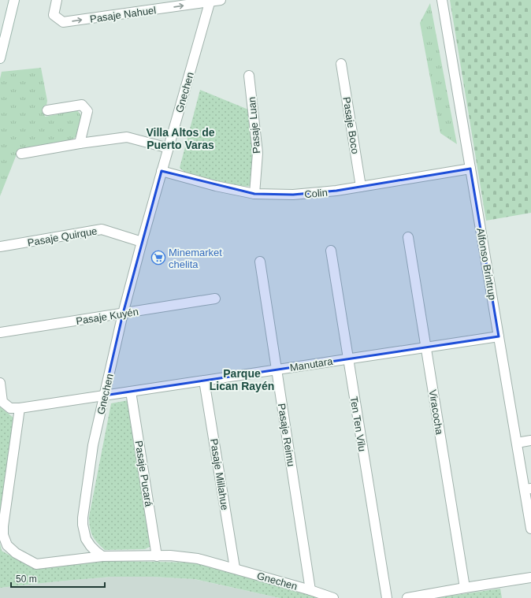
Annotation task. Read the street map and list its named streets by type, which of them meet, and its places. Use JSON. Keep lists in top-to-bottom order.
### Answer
{
  "streets": {
    "street": [
      "Pasaje Nahuel",
      "Gnechen",
      "Pasaje Luan",
      "Pasaje Boco",
      "Colin",
      "Pasaje Quirque",
      "Alfonso Brintrup",
      "Pasaje Kuyén",
      "Manutara",
      "Viracocha",
      "Ten Ten Vilu",
      "Pasaje Reimu",
      "Pasaje Pucará",
      "Pasaje Millahue"
    ]
  },
  "crossings": [
    ["Pasaje Nahuel", "Gnechen"],
    ["Gnechen", "Colin"],
    ["Gnechen", "Pasaje Quirque"],
    ["Gnechen", "Pasaje Kuyén"],
    ["Gnechen", "Manutara"],
    ["Gnechen", "Pasaje Reimu"],
    ["Gnechen", "Pasaje Pucará"],
    ["Gnechen", "Pasaje Millahue"],
    ["Pasaje Luan", "Colin"],
    ["Pasaje Boco", "Colin"],
    ["Colin", "Alfonso Brintrup"],
    ["Alfonso Brintrup", "Manutara"],
    ["Manutara", "Viracocha"],
    ["Manutara", "Ten Ten Vilu"],
    ["Manutara", "Pasaje Reimu"],
    ["Manutara", "Pasaje Pucará"],
    ["Manutara", "Pasaje Millahue"]
  ],
  "one_way": ["Pasaje Nahuel"],
  "districts": ["Villa Altos de Puerto Varas", "Parque Lican Rayén"],
  "places": {
    "supermarket": ["Minemarket chelita"]
  },
  "scale_bar": "50 m"
}
